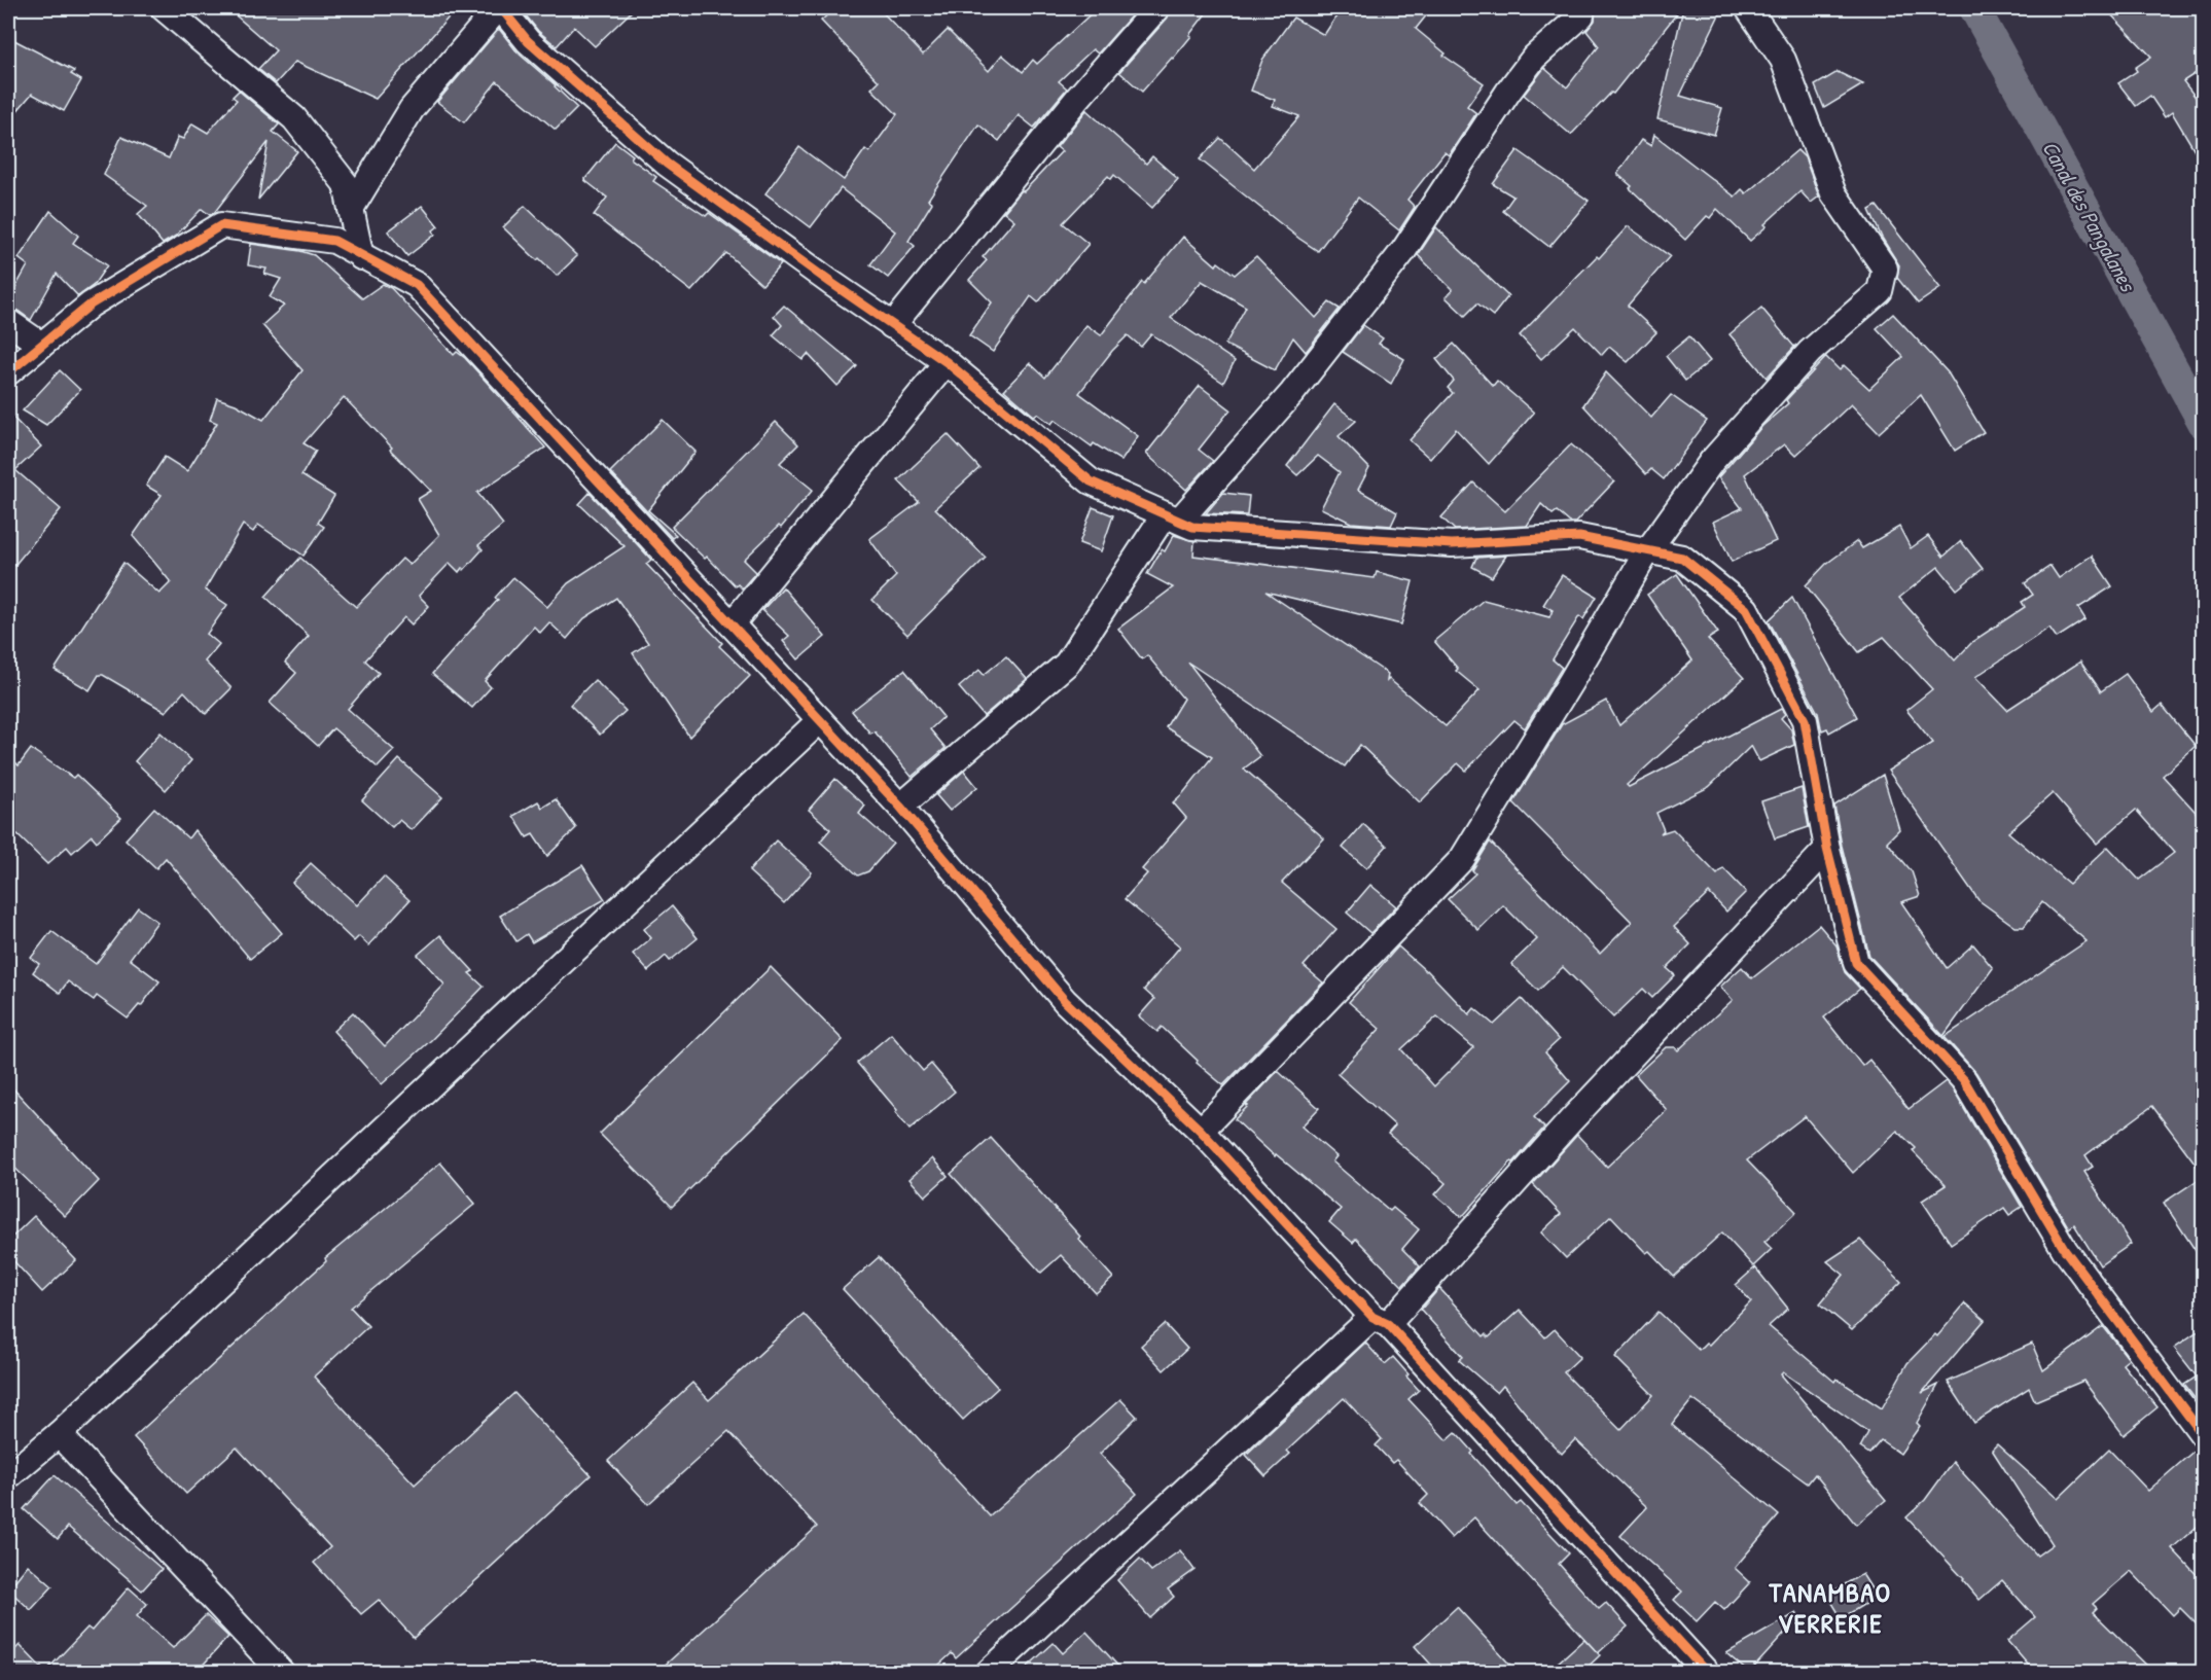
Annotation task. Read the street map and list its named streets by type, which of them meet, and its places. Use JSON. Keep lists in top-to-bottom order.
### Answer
{
  "districts": ["TANAMBAO VERRERIE"],
  "water": ["Canal des Pangalanes"]
}
